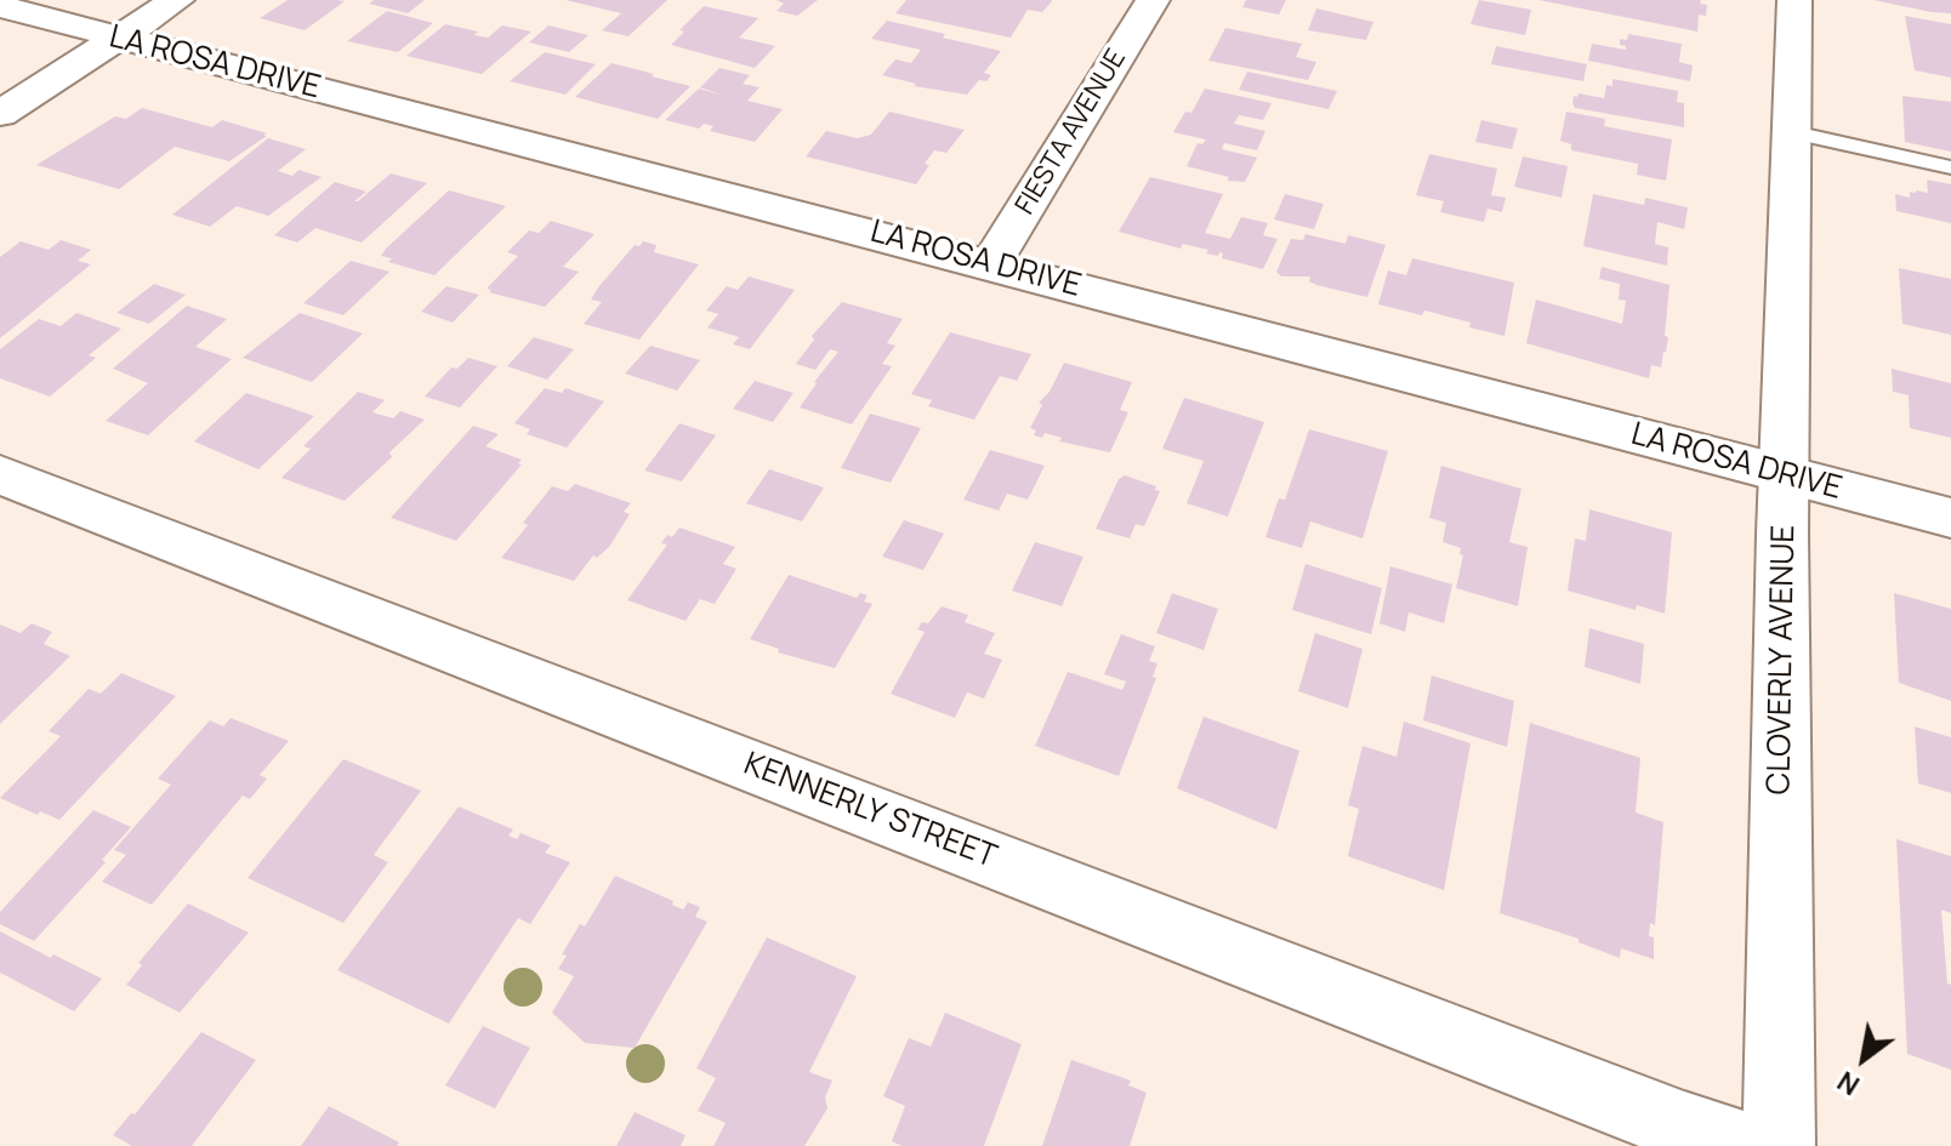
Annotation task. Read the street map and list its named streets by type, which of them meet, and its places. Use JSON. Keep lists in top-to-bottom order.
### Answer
{
  "streets": {
    "street": [
      "LA ROSA DRIVE",
      "FIESTA AVENUE",
      "CLOVERLY AVENUE",
      "KENNERLY STREET"
    ]
  },
  "crossings": [
    ["LA ROSA DRIVE", "FIESTA AVENUE"],
    ["LA ROSA DRIVE", "CLOVERLY AVENUE"]
  ],
  "north": "bottom left"
}
